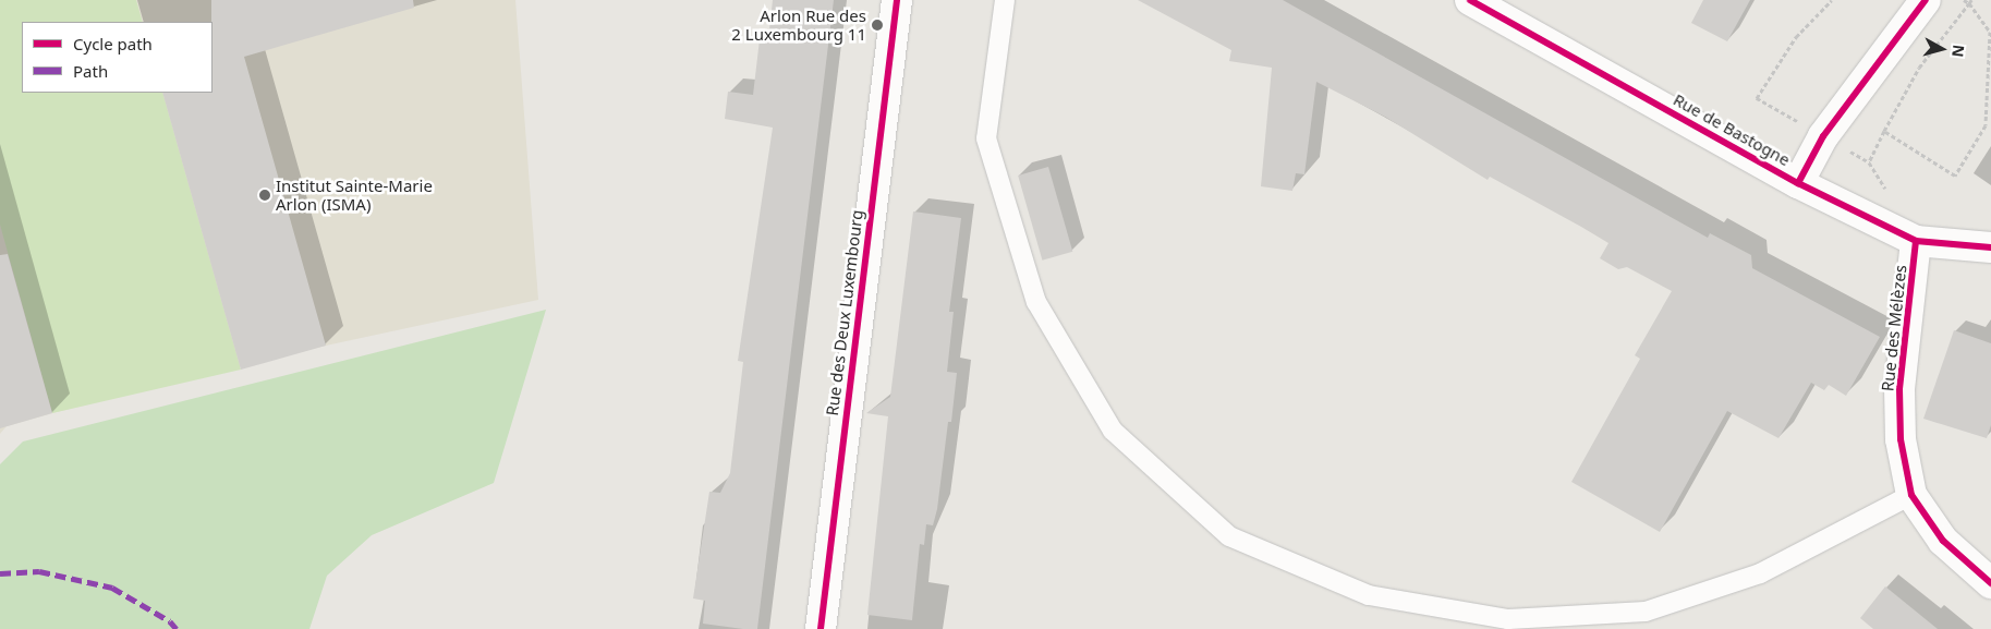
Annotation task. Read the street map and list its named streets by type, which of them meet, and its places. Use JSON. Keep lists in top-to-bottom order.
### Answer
{
  "streets": {
    "street": ["Rue de Bastogne", "Rue des Deux Luxembourg", "Rue des Mélèzes"]
  },
  "crossings": [
    ["Rue de Bastogne", "Rue des Mélèzes"]
  ],
  "places": ["Arlon Rue des 2 Luxembourg 11", "Institut Sainte-Marie Arlon (ISMA)"],
  "legend": ["Cycle path", "Path"],
  "north": "right"
}
